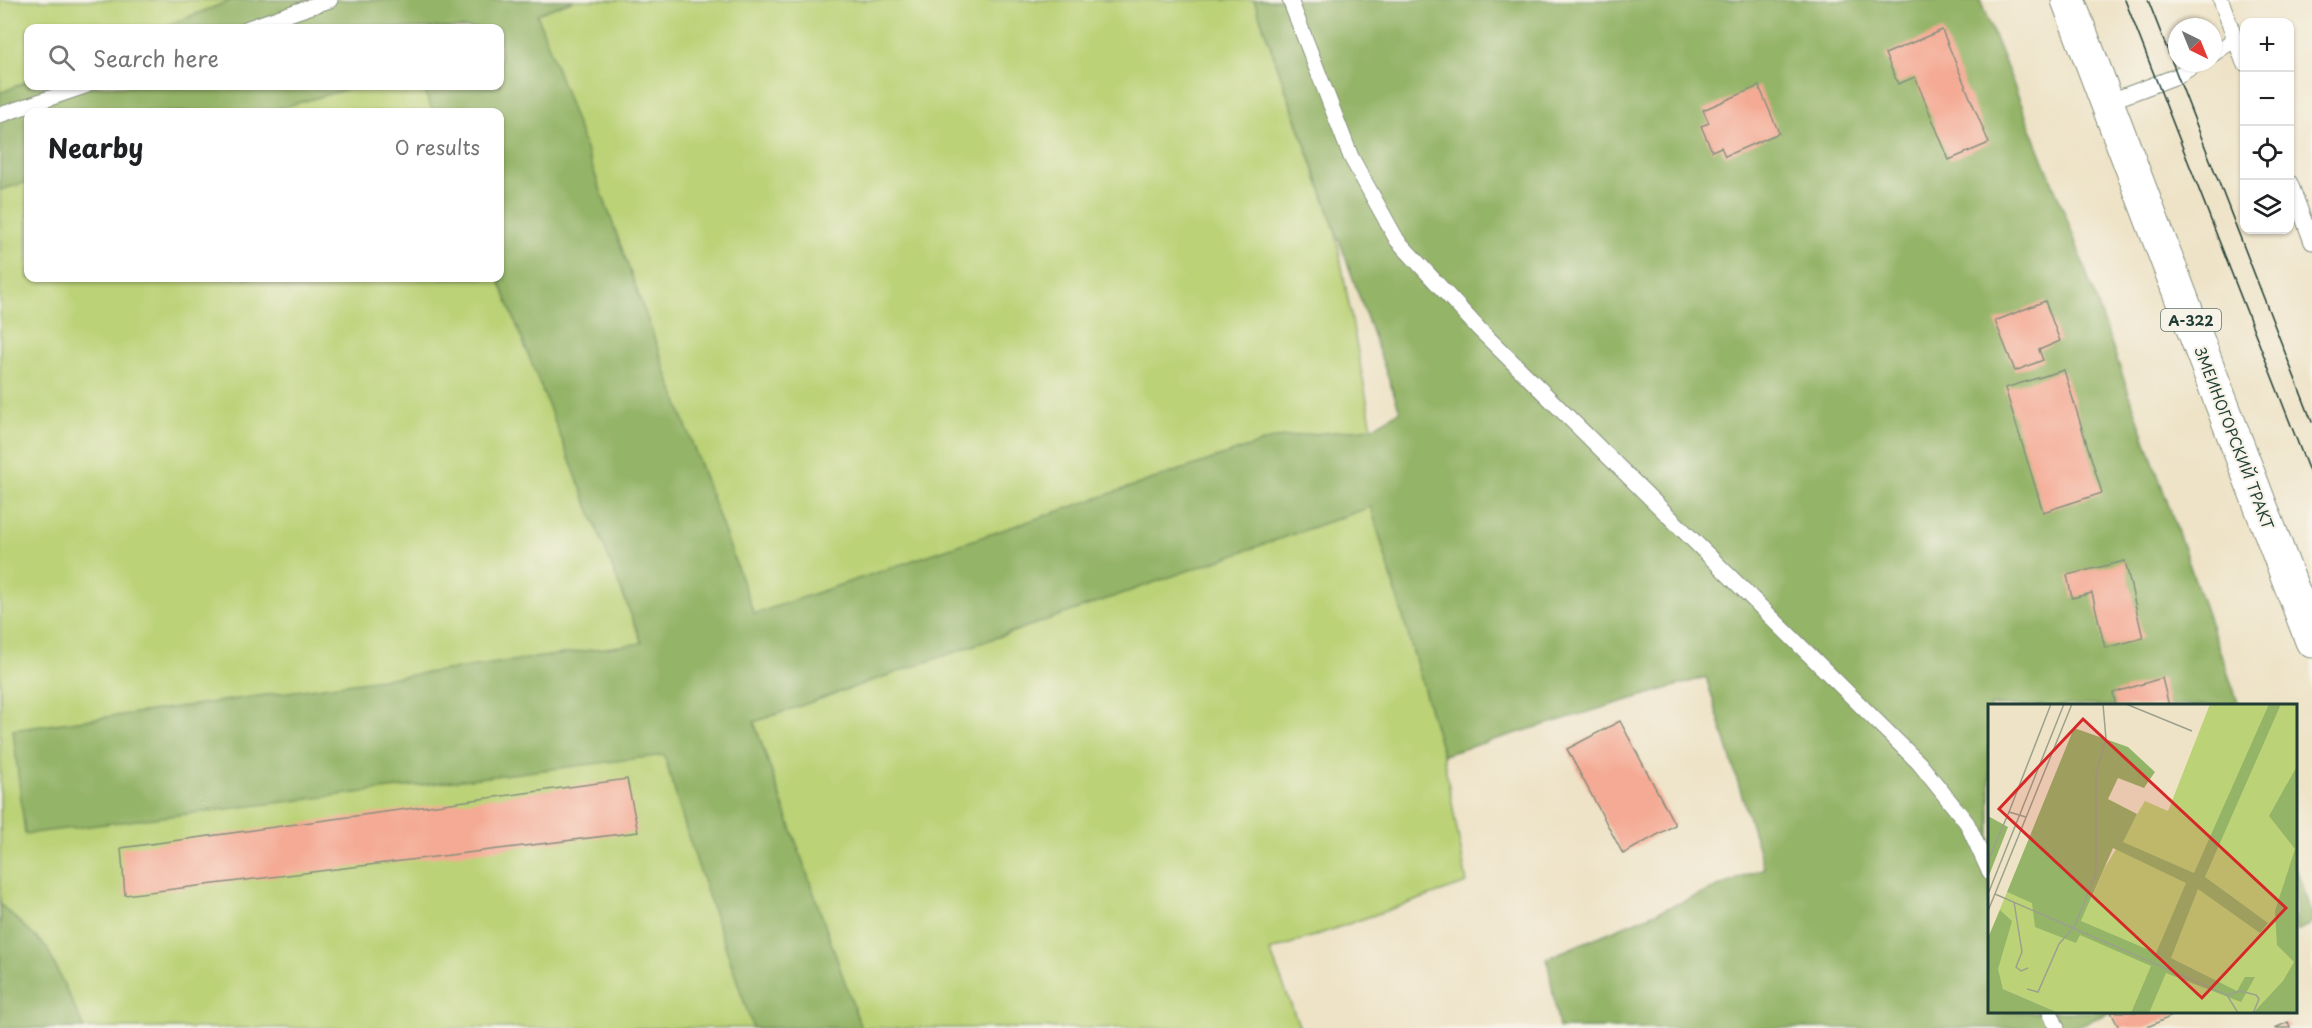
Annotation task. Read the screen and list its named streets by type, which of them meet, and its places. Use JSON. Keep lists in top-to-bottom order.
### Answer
{
  "streets": {
    "highway": ["А-322", "ЗМЕИНОГОРСКИЙ ТРАКТ"]
  },
  "north": "bottom right",
  "page": {
    "map_buttons": ["+", "−"],
    "search": "Search here",
    "heading": ["Nearby", "0 results"]
  }
}
